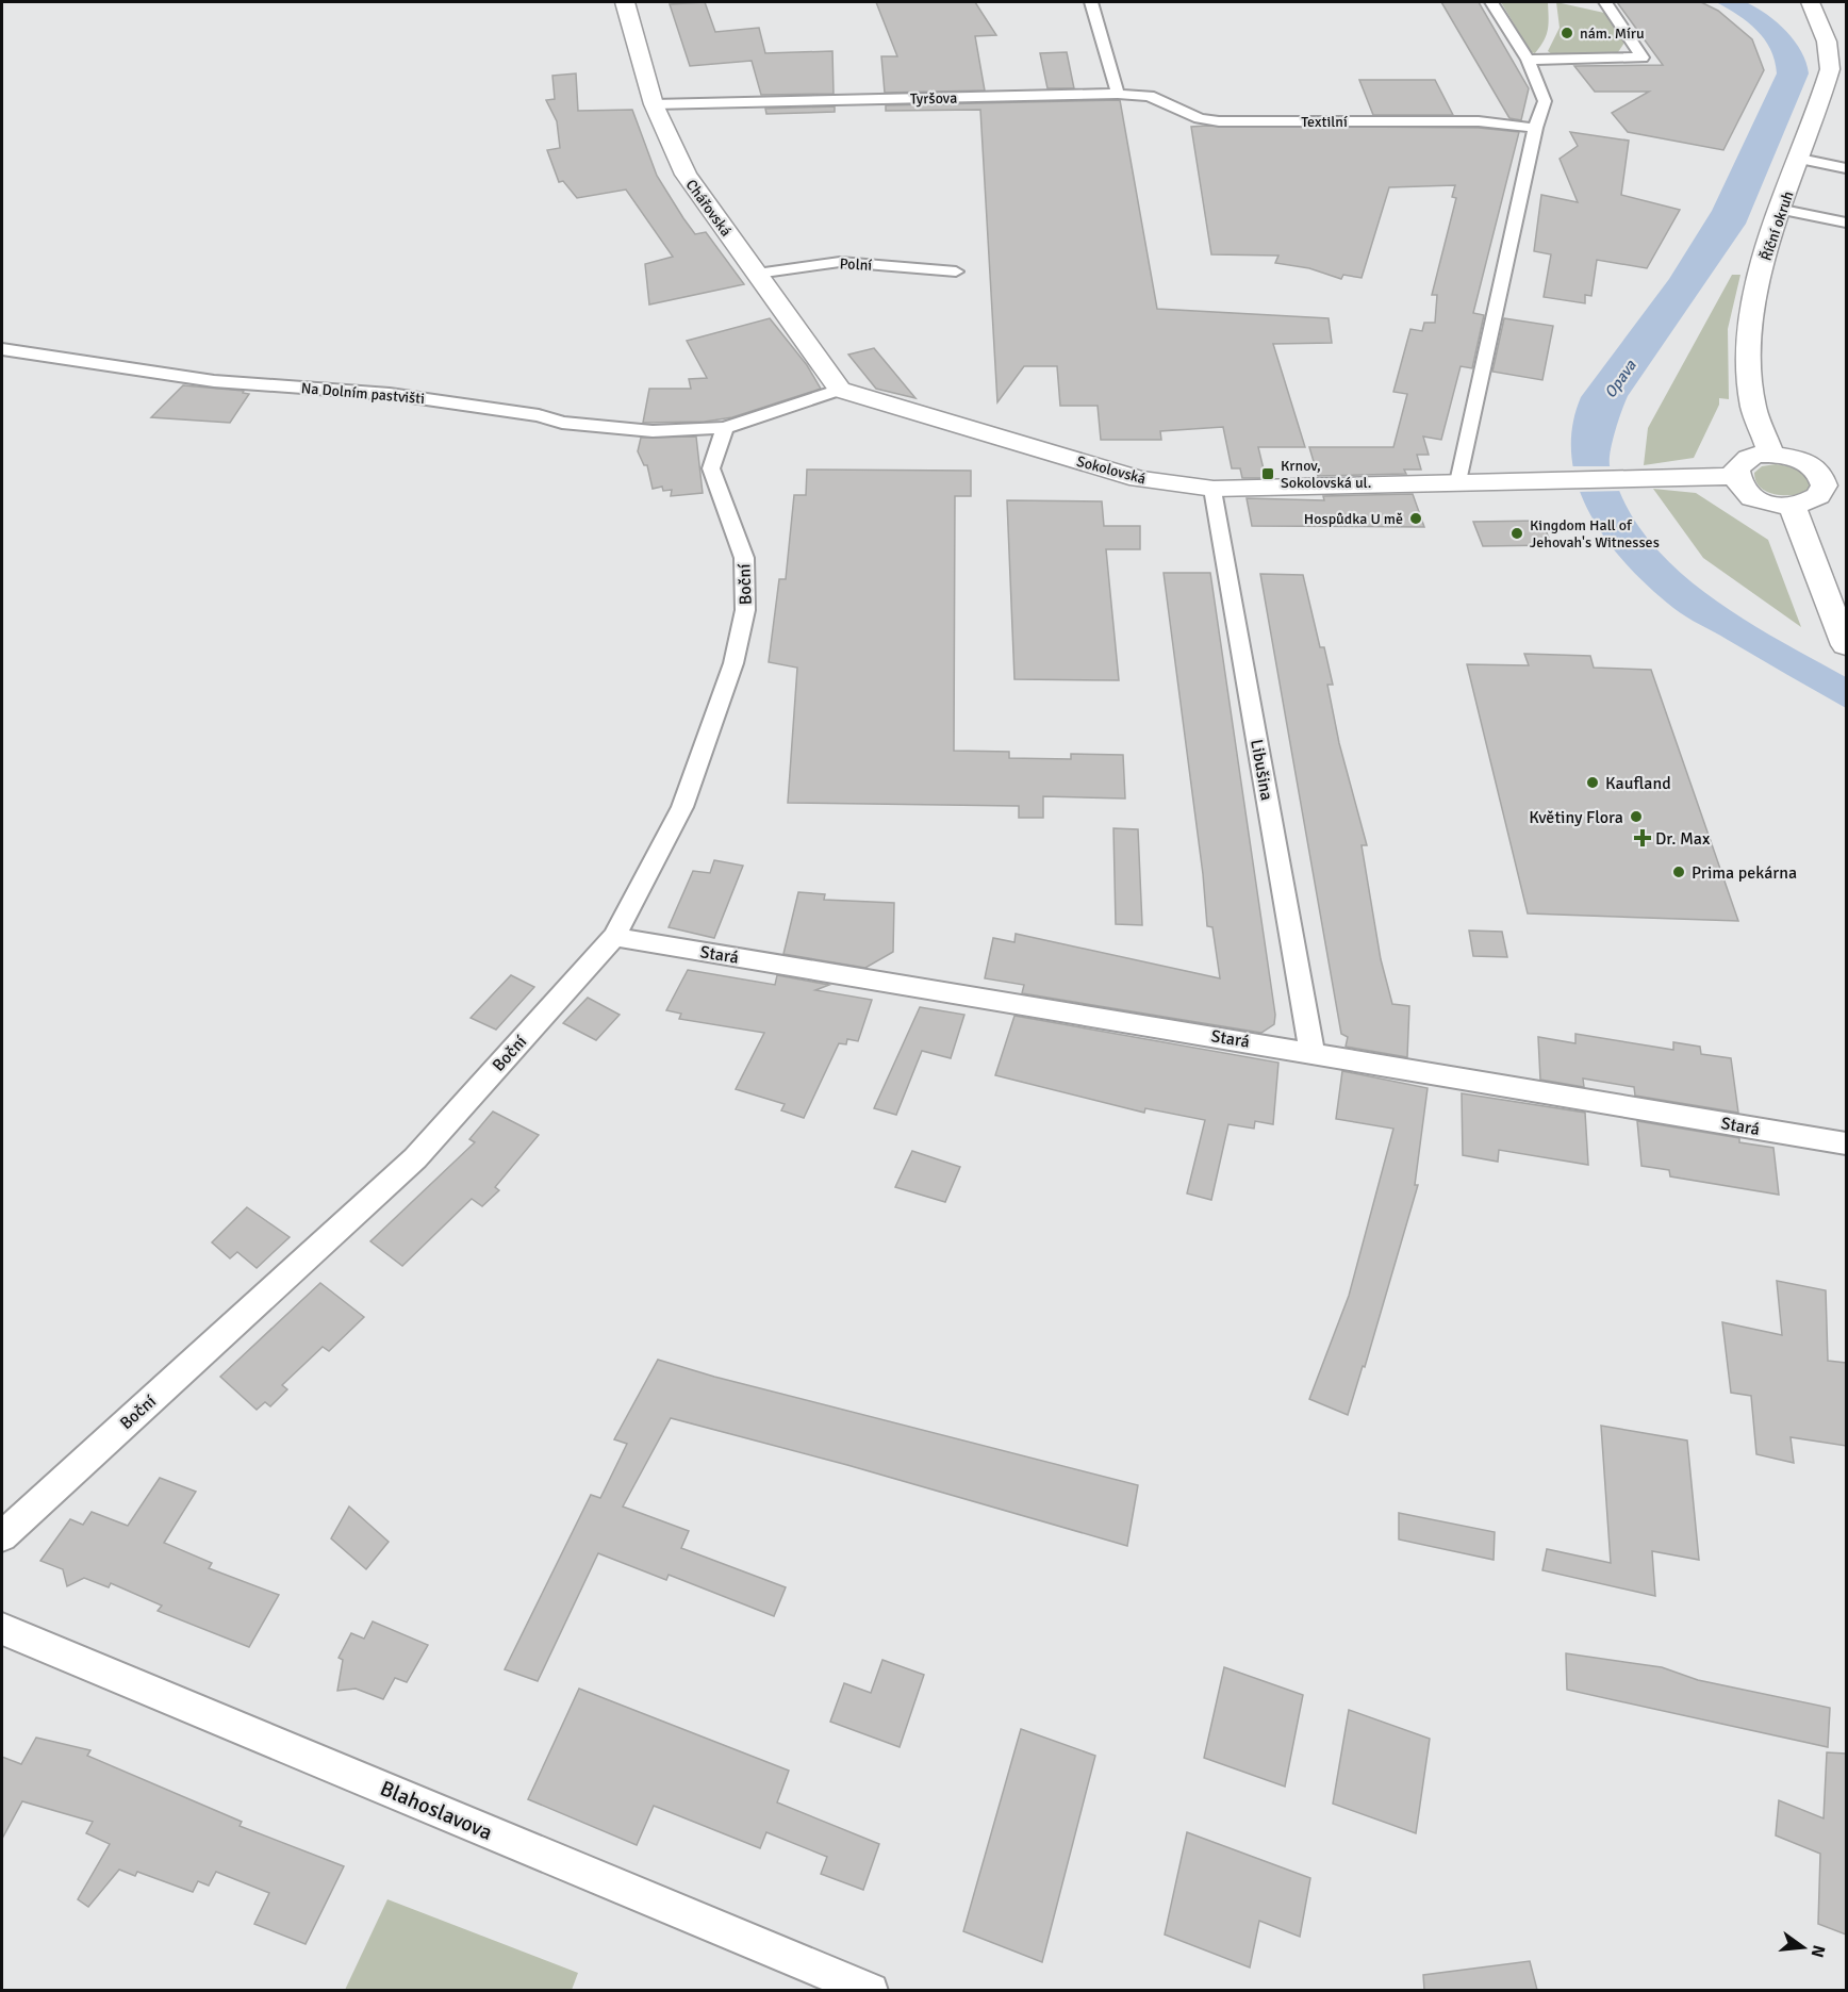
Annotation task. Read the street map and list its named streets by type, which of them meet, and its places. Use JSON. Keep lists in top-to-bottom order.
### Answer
{
  "streets": {
    "street": [
      "Tyršova",
      "Textilní",
      "Chářovská",
      "Říční okruh",
      "Polní",
      "Na Dolním pastvišti",
      "Sokolovská",
      "Boční",
      "Libušina",
      "Stará",
      "Blahoslavova"
    ]
  },
  "crossings": [
    ["Tyršova", "Textilní"],
    ["Tyršova", "Chářovská"],
    ["Chářovská", "Polní"],
    ["Chářovská", "Sokolovská"],
    ["Na Dolním pastvišti", "Boční"],
    ["Sokolovská", "Libušina"],
    ["Boční", "Stará"],
    ["Libušina", "Stará"]
  ],
  "water": ["Opava"],
  "places": {
    "other": [
      "nám. Míru",
      "Hospůdka U mě",
      "Kingdom Hall of Jehovah's Witnesses",
      "Kaufland",
      "Květiny Flora",
      "Prima pekárna"
    ],
    "transit": ["Krnov, Sokolovská ul."],
    "health": ["Dr. Max"]
  },
  "north": "right"
}
